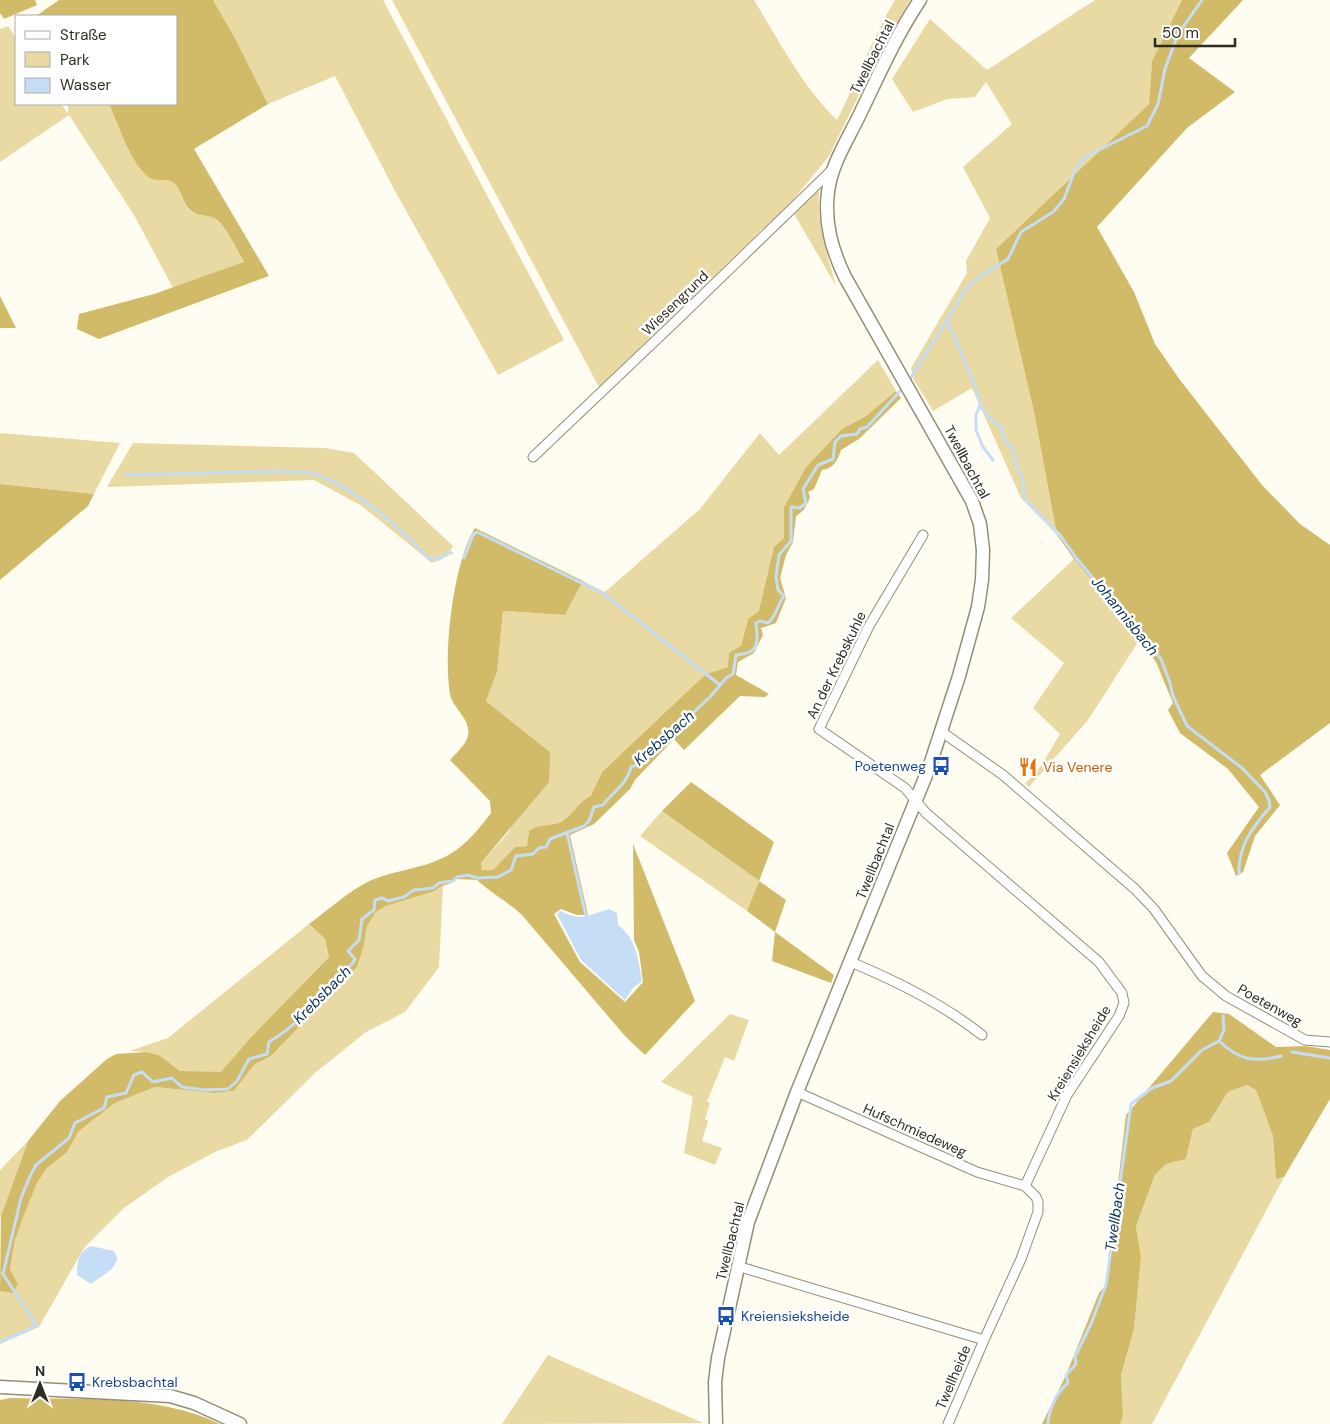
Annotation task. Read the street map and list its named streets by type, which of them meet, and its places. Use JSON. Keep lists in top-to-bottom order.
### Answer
{
  "streets": {
    "street": [
      "Twellbachtal",
      "Wiesengrund",
      "An der Krebskuhle",
      "Poetenweg",
      "Kreiensieksheide",
      "Hufschmiedeweg",
      "Twellheide"
    ]
  },
  "crossings": [
    ["Twellbachtal", "Wiesengrund"],
    ["Twellbachtal", "An der Krebskuhle"],
    ["Twellbachtal", "Poetenweg"],
    ["Twellbachtal", "Kreiensieksheide"],
    ["Twellbachtal", "Hufschmiedeweg"],
    ["An der Krebskuhle", "Kreiensieksheide"],
    ["Kreiensieksheide", "Hufschmiedeweg"]
  ],
  "water": ["Johannisbach", "Krebsbach", "Twellbach"],
  "places": {
    "bus stop": ["Poetenweg", "Kreiensieksheide", "Krebsbachtal"],
    "restaurant": ["Via Venere"]
  },
  "legend": ["Straße", "Park", "Wasser"],
  "scale_bar": "50 m",
  "north": "top"
}
